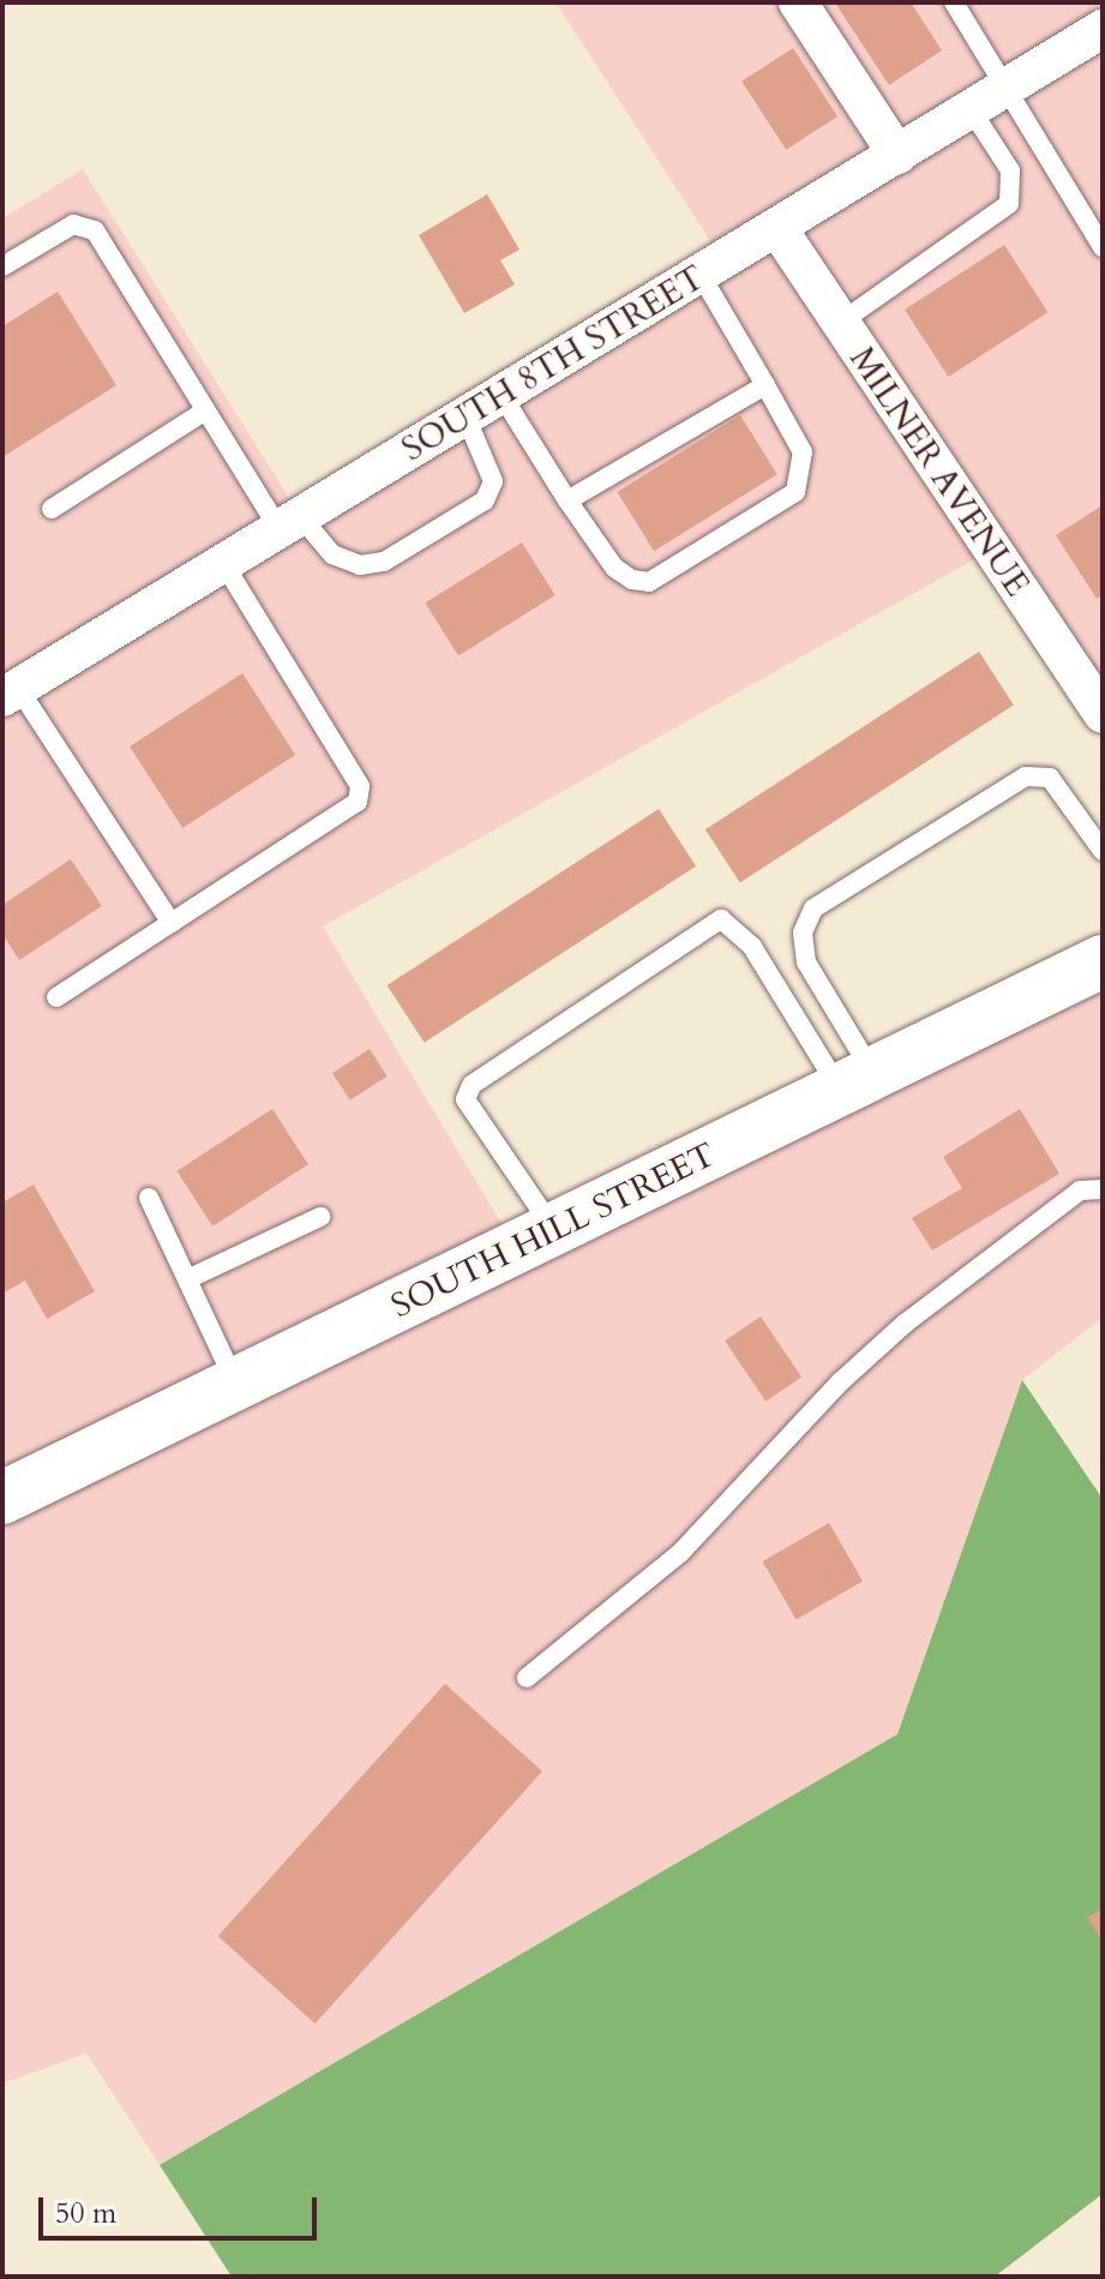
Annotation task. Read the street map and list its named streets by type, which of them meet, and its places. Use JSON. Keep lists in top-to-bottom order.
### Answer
{
  "streets": {
    "main road": ["SOUTH HILL STREET"],
    "street": ["SOUTH 8TH STREET", "MILNER AVENUE"]
  },
  "crossings": [
    ["SOUTH 8TH STREET", "MILNER AVENUE"]
  ],
  "scale_bar": "50 m"
}
